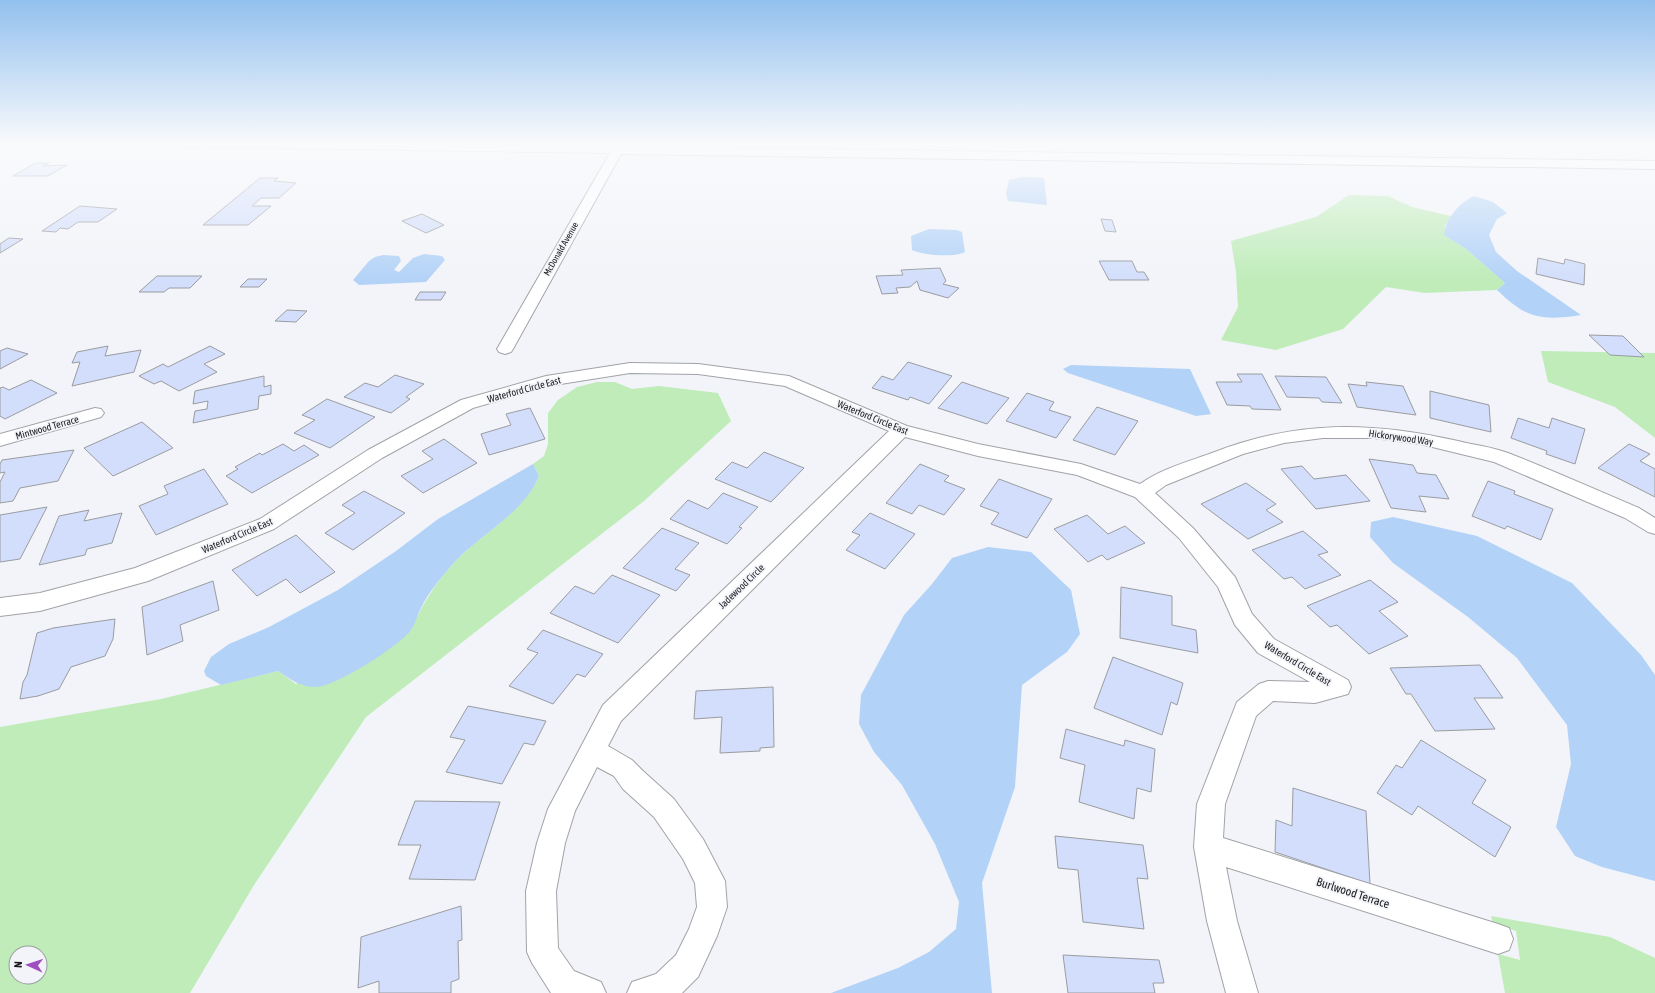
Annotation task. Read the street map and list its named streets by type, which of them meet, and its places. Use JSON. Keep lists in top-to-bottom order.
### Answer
{
  "streets": {
    "street": [
      "McDonald Avenue",
      "Waterford Circle East",
      "Mintwood Terrace",
      "Hickorywood Way",
      "Jadewood Circle",
      "Burlwood Terrace"
    ]
  },
  "crossings": [
    ["Waterford Circle East", "Hickorywood Way"],
    ["Waterford Circle East", "Jadewood Circle"],
    ["Waterford Circle East", "Burlwood Terrace"]
  ],
  "north": "left"
}
